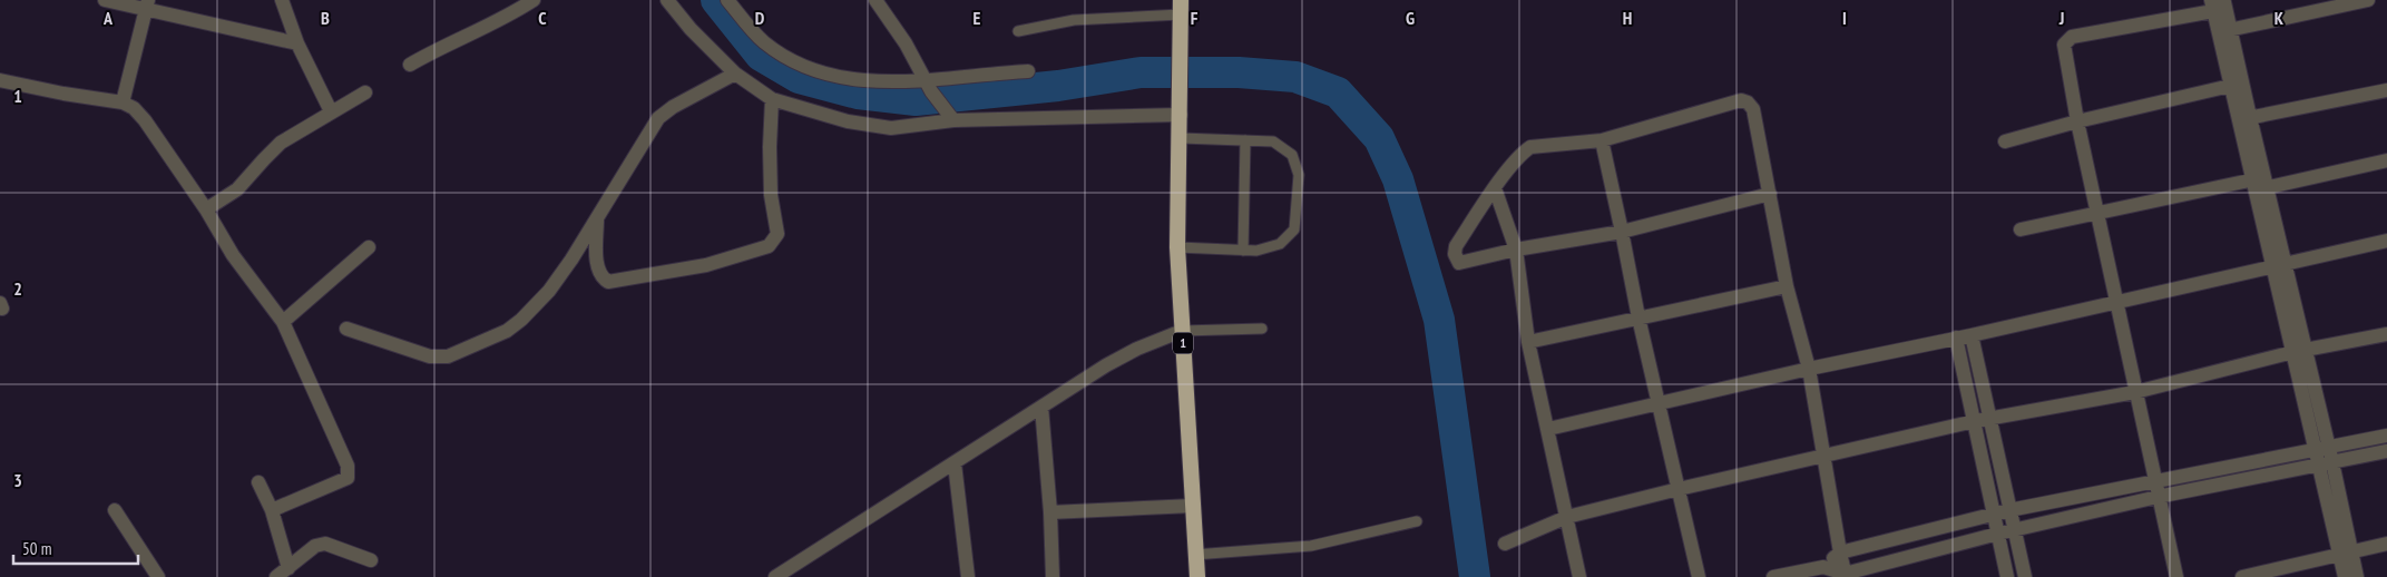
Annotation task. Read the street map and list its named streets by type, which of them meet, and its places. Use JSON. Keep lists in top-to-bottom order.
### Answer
{
  "streets": {
    "highway": ["1"]
  },
  "scale_bar": "50 m",
  "grid": {
    "columns": [
      "A",
      "B",
      "C",
      "D",
      "E",
      "F",
      "G",
      "H",
      "I",
      "J",
      "K"
    ],
    "rows": ["1", "2", "3"]
  }
}
